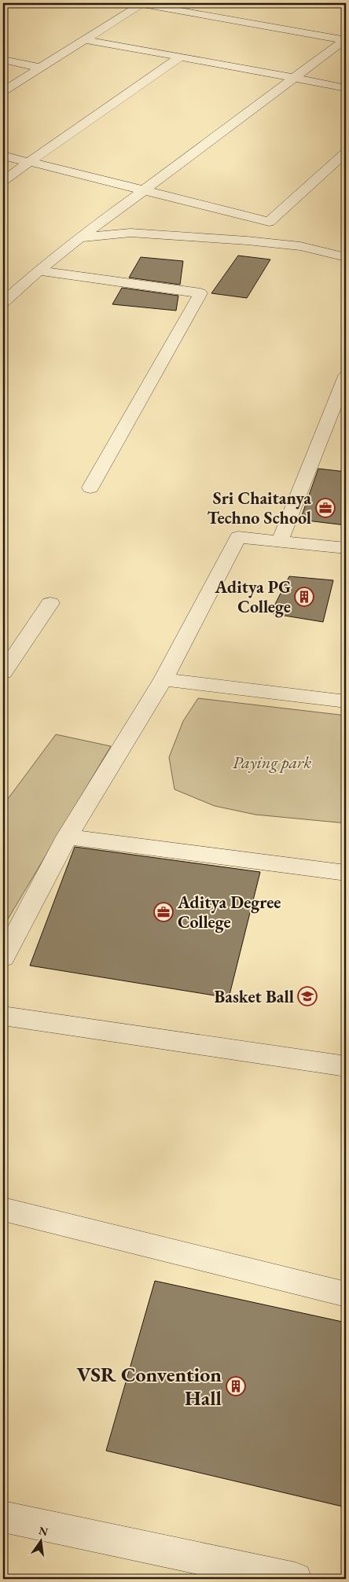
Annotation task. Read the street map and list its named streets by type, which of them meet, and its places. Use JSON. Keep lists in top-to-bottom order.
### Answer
{
  "parks": ["Paying park"],
  "places": {
    "office": ["Sri Chaitanya Techno School", "Aditya Degree College"],
    "building": ["Aditya PG College", "VSR Convention Hall"],
    "school or university": ["Basket Ball"]
  },
  "north": "top"
}
